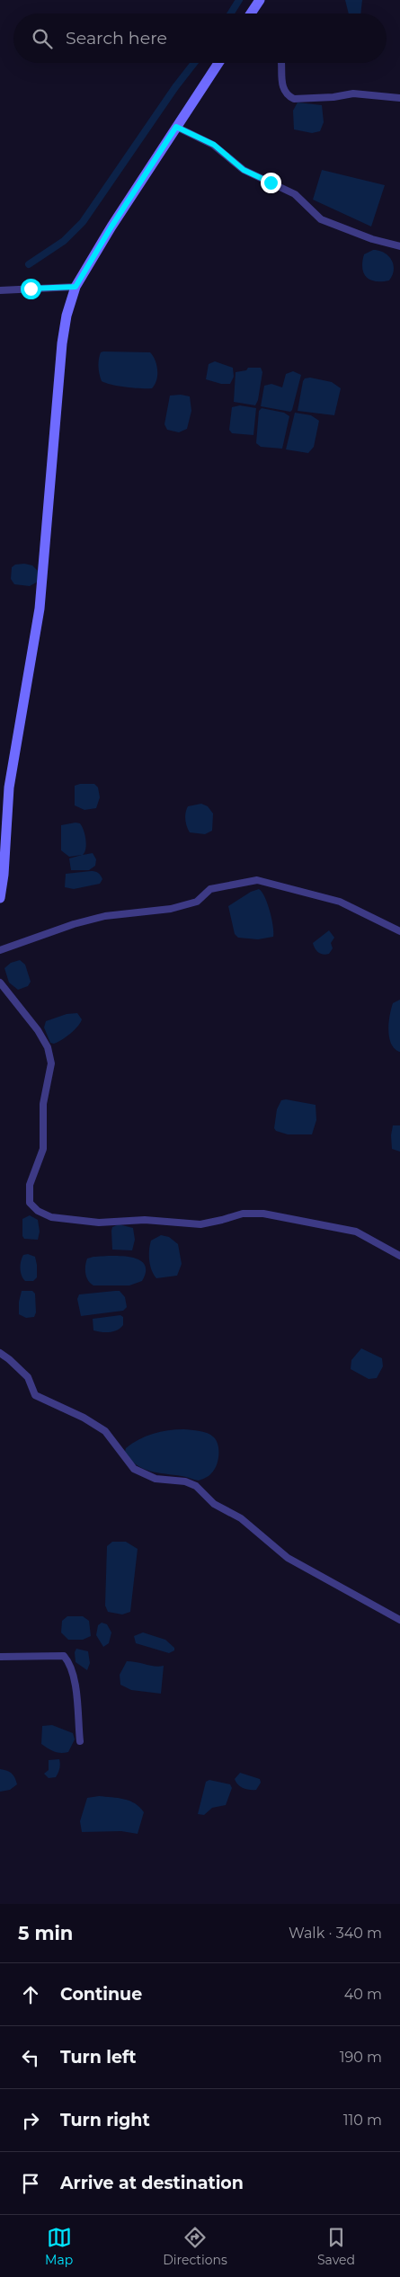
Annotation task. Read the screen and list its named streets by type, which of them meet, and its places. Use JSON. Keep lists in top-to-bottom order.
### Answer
{
  "page": {
    "search": "Search here",
    "heading": ["5 min", "Walk · 340 m"],
    "list": [
      ["Continue", "40 m"],
      ["Turn left", "190 m"],
      ["Turn right", "110 m"],
      "Arrive at destination"
    ],
    "nav": ["Map", "Directions", "Saved"]
  }
}
